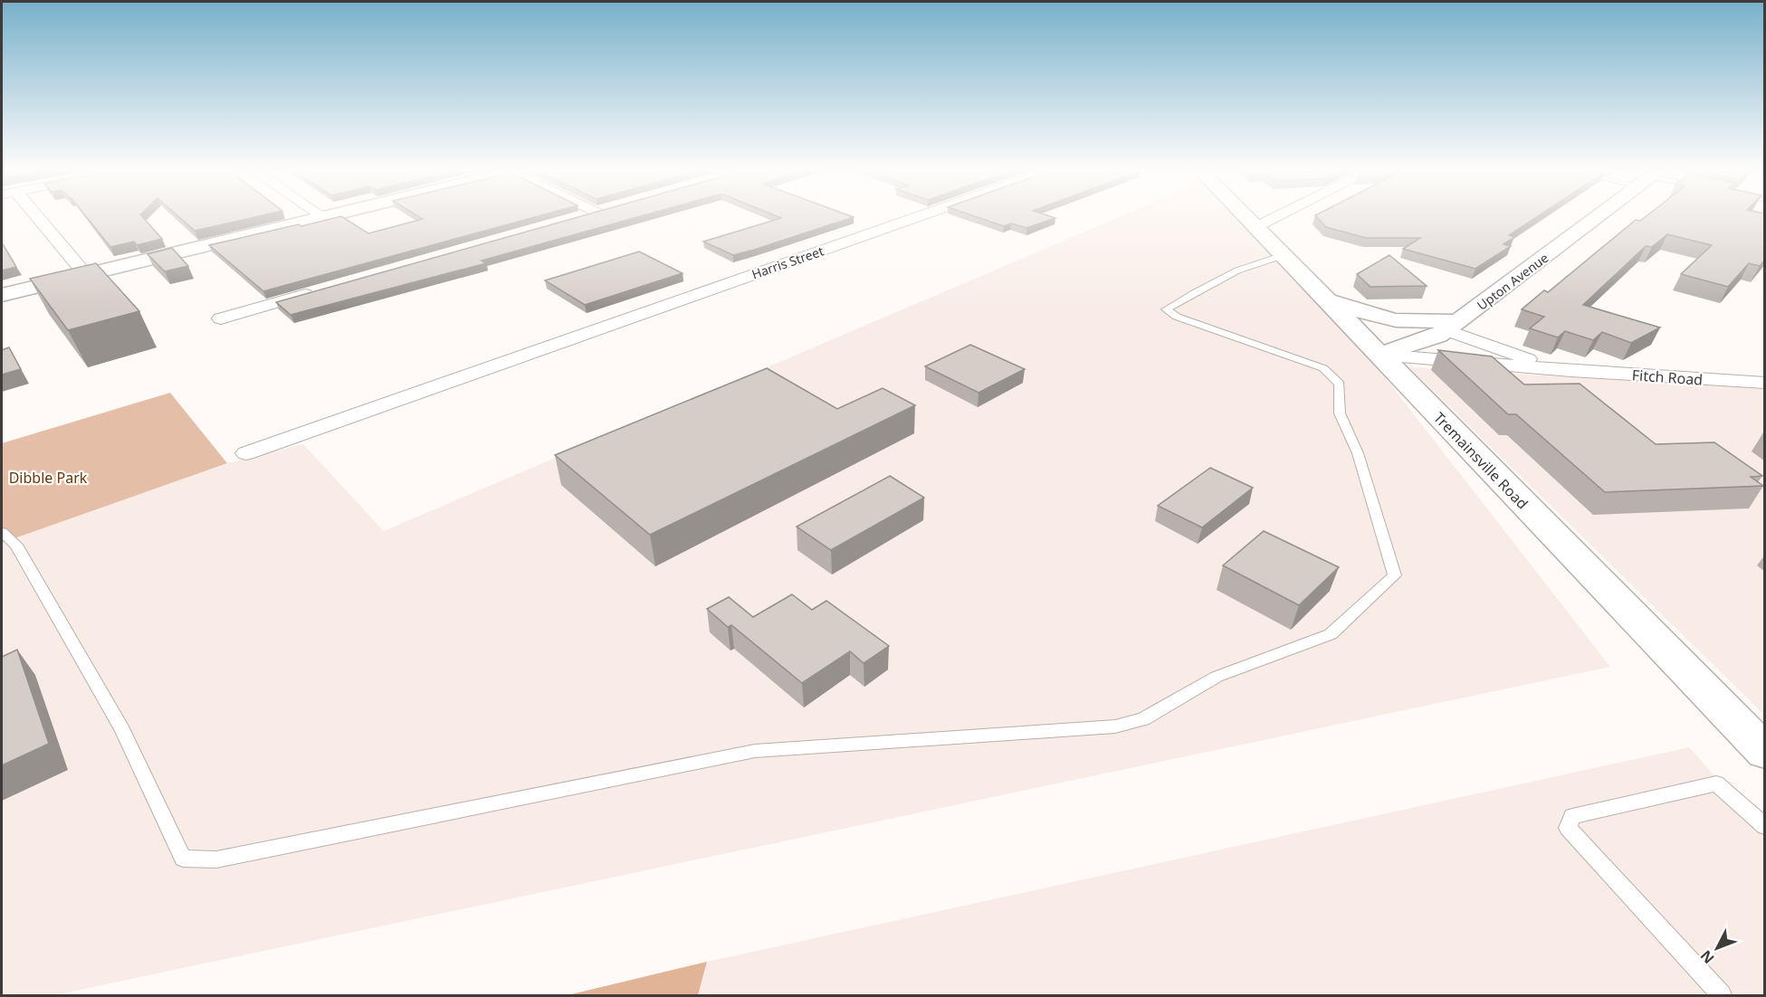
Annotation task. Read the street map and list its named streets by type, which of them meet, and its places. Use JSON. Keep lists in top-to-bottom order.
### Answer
{
  "streets": {
    "street": [
      "Harris Street",
      "Upton Avenue",
      "Fitch Road",
      "Tremainsville Road"
    ]
  },
  "crossings": [
    ["Upton Avenue", "Fitch Road"],
    ["Upton Avenue", "Tremainsville Road"],
    ["Fitch Road", "Tremainsville Road"]
  ],
  "parks": ["Dibble Park"],
  "north": "bottom left"
}
